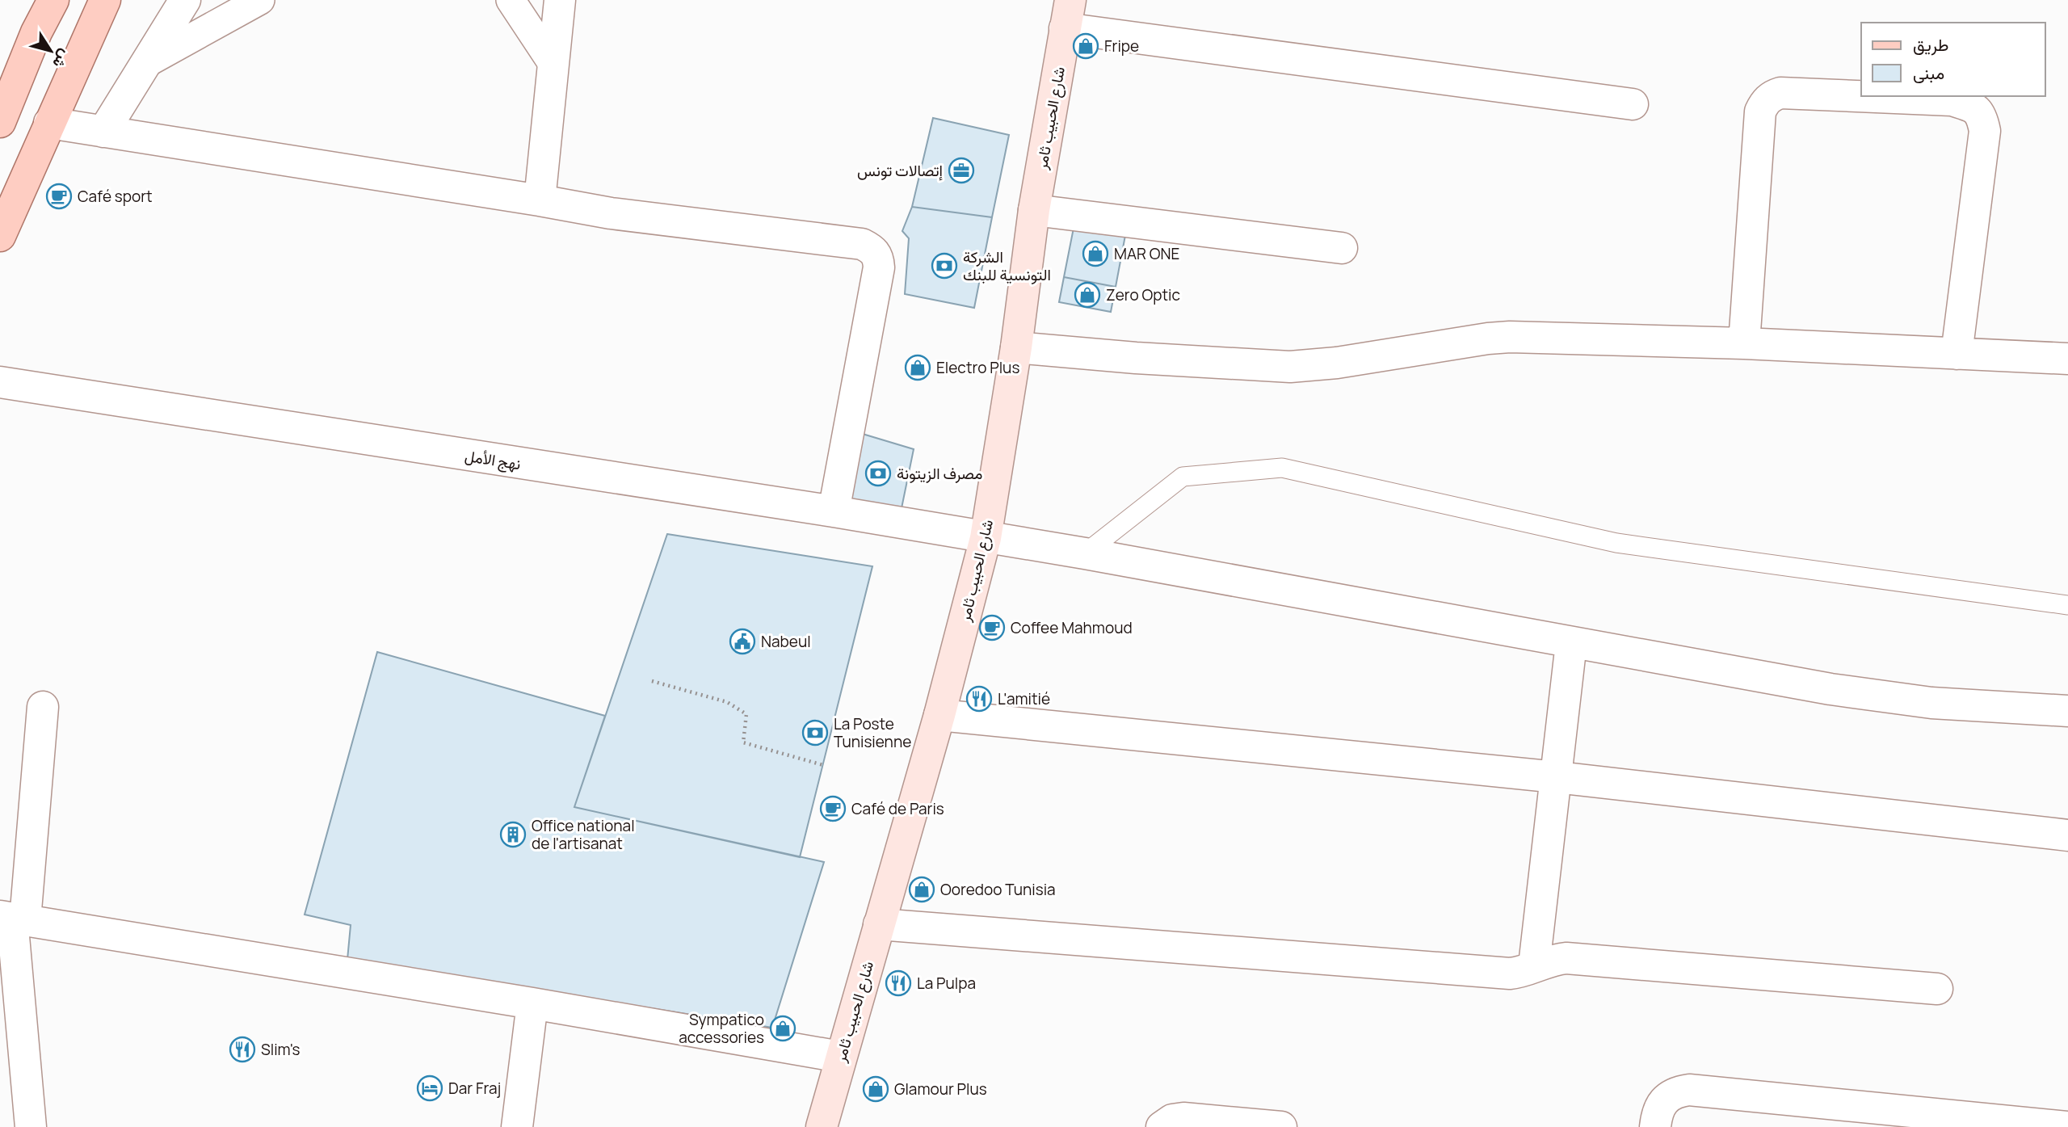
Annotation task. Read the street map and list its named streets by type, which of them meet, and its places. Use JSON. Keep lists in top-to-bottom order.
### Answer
{
  "streets": {
    "main road": ["شارع الحبيب ثامر"],
    "street": ["نهج الأمل"]
  },
  "crossings": [
    ["شارع الحبيب ثامر", "نهج الأمل"]
  ],
  "places": {
    "shop": [
      "Fripe",
      "MAR ONE",
      "Zero Optic",
      "Electro Plus",
      "Ooredoo Tunisia",
      "Sympatico accessories",
      "Glamour Plus"
    ],
    "office": ["إتصالات تونس"],
    "cafe": ["Café sport", "Coffee Mahmoud", "Café de Paris"],
    "bank": ["الشركة التونسية للبنك", "مصرف الزيتونة", "La Poste Tunisienne"],
    "public building": ["Nabeul"],
    "restaurant": ["L'amitié", "La Pulpa", "Slim's"],
    "building": ["Office national de l'artisanat"],
    "hotel": ["Dar Fraj"]
  },
  "legend": ["طريق", "مبنى"],
  "north": "bottom right"
}
